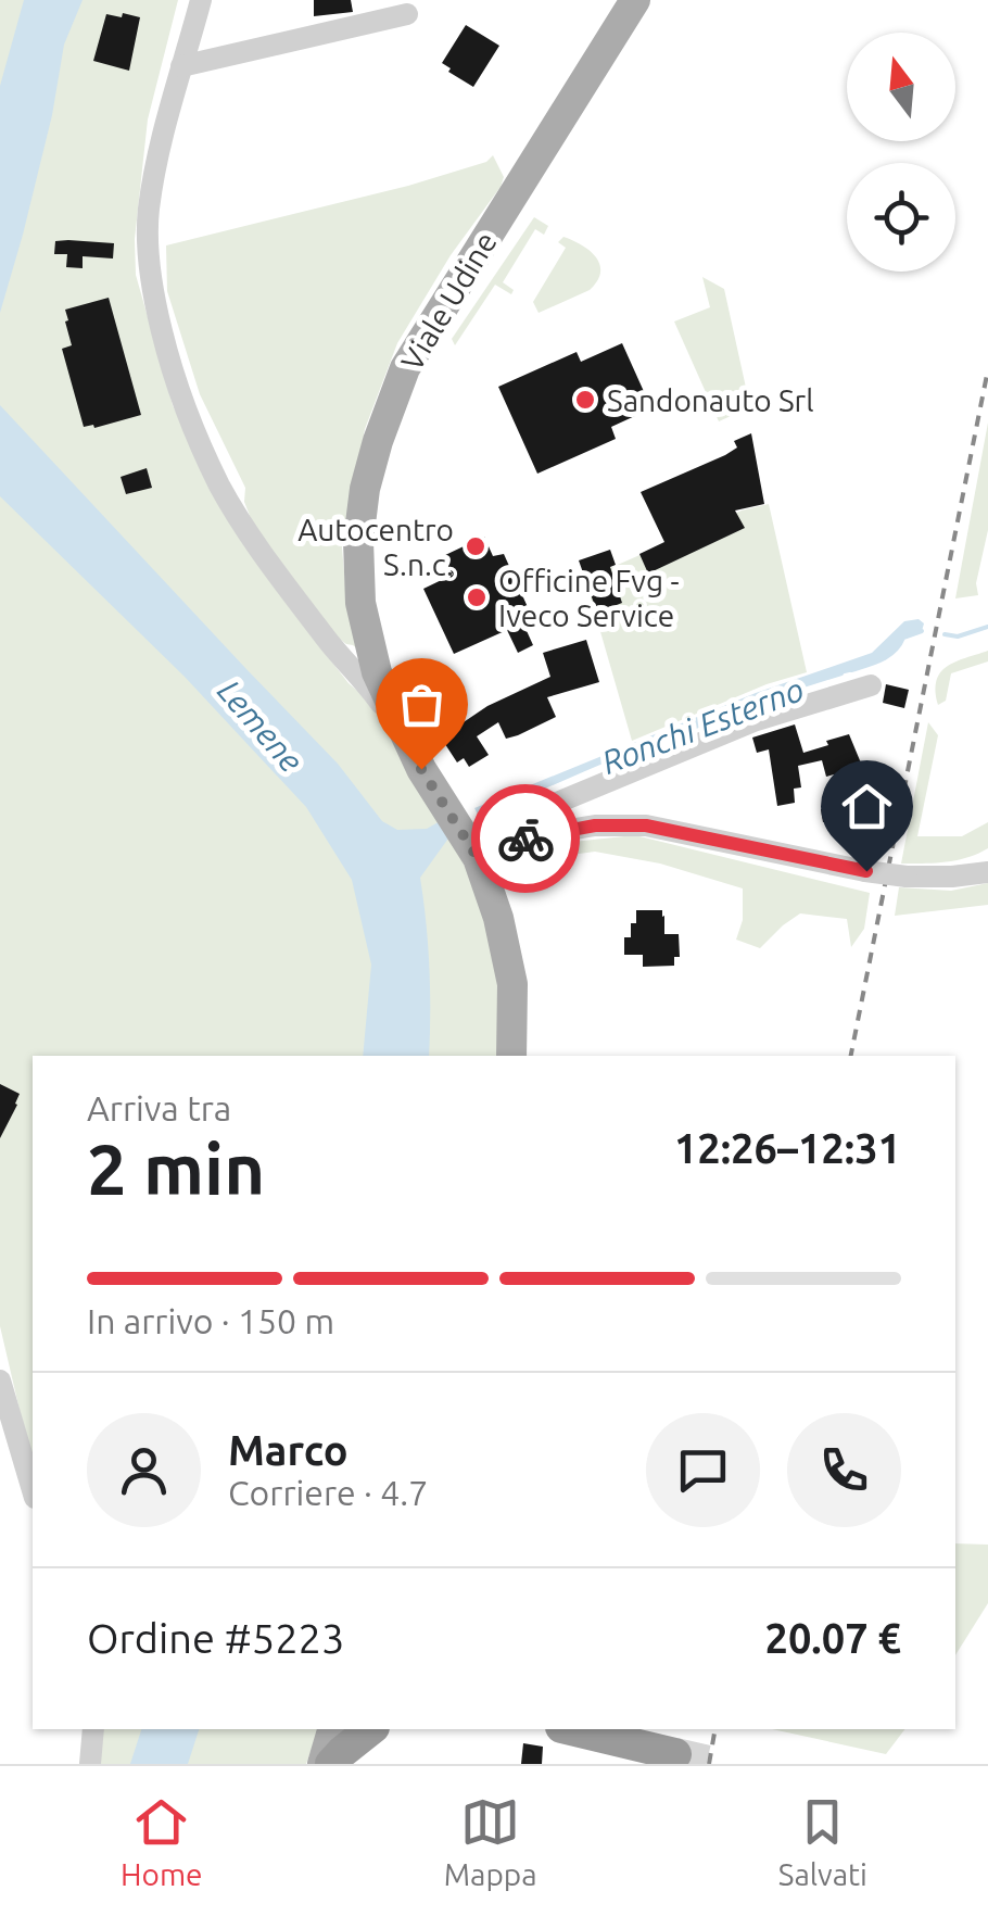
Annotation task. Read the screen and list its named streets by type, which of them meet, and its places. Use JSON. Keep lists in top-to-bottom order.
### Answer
{
  "streets": {
    "main road": ["Viale Udine"]
  },
  "water": ["Lemene", "Ronchi Esterno"],
  "places": ["Sandonauto Srl", "Autocentro S.n.c.", "Officine Fvg - Iveco Service"],
  "north": "top",
  "page": {
    "heading": ["2 min", "Arriva tra", "12:26–12:31"],
    "panel": [
      "Marco",
      "Corriere · 4.7",
      "Ordine #5223",
      "20.07 €"
    ],
    "bar": "In arrivo · 150 m",
    "tabs": ["Home", "Mappa", "Salvati"]
  }
}
